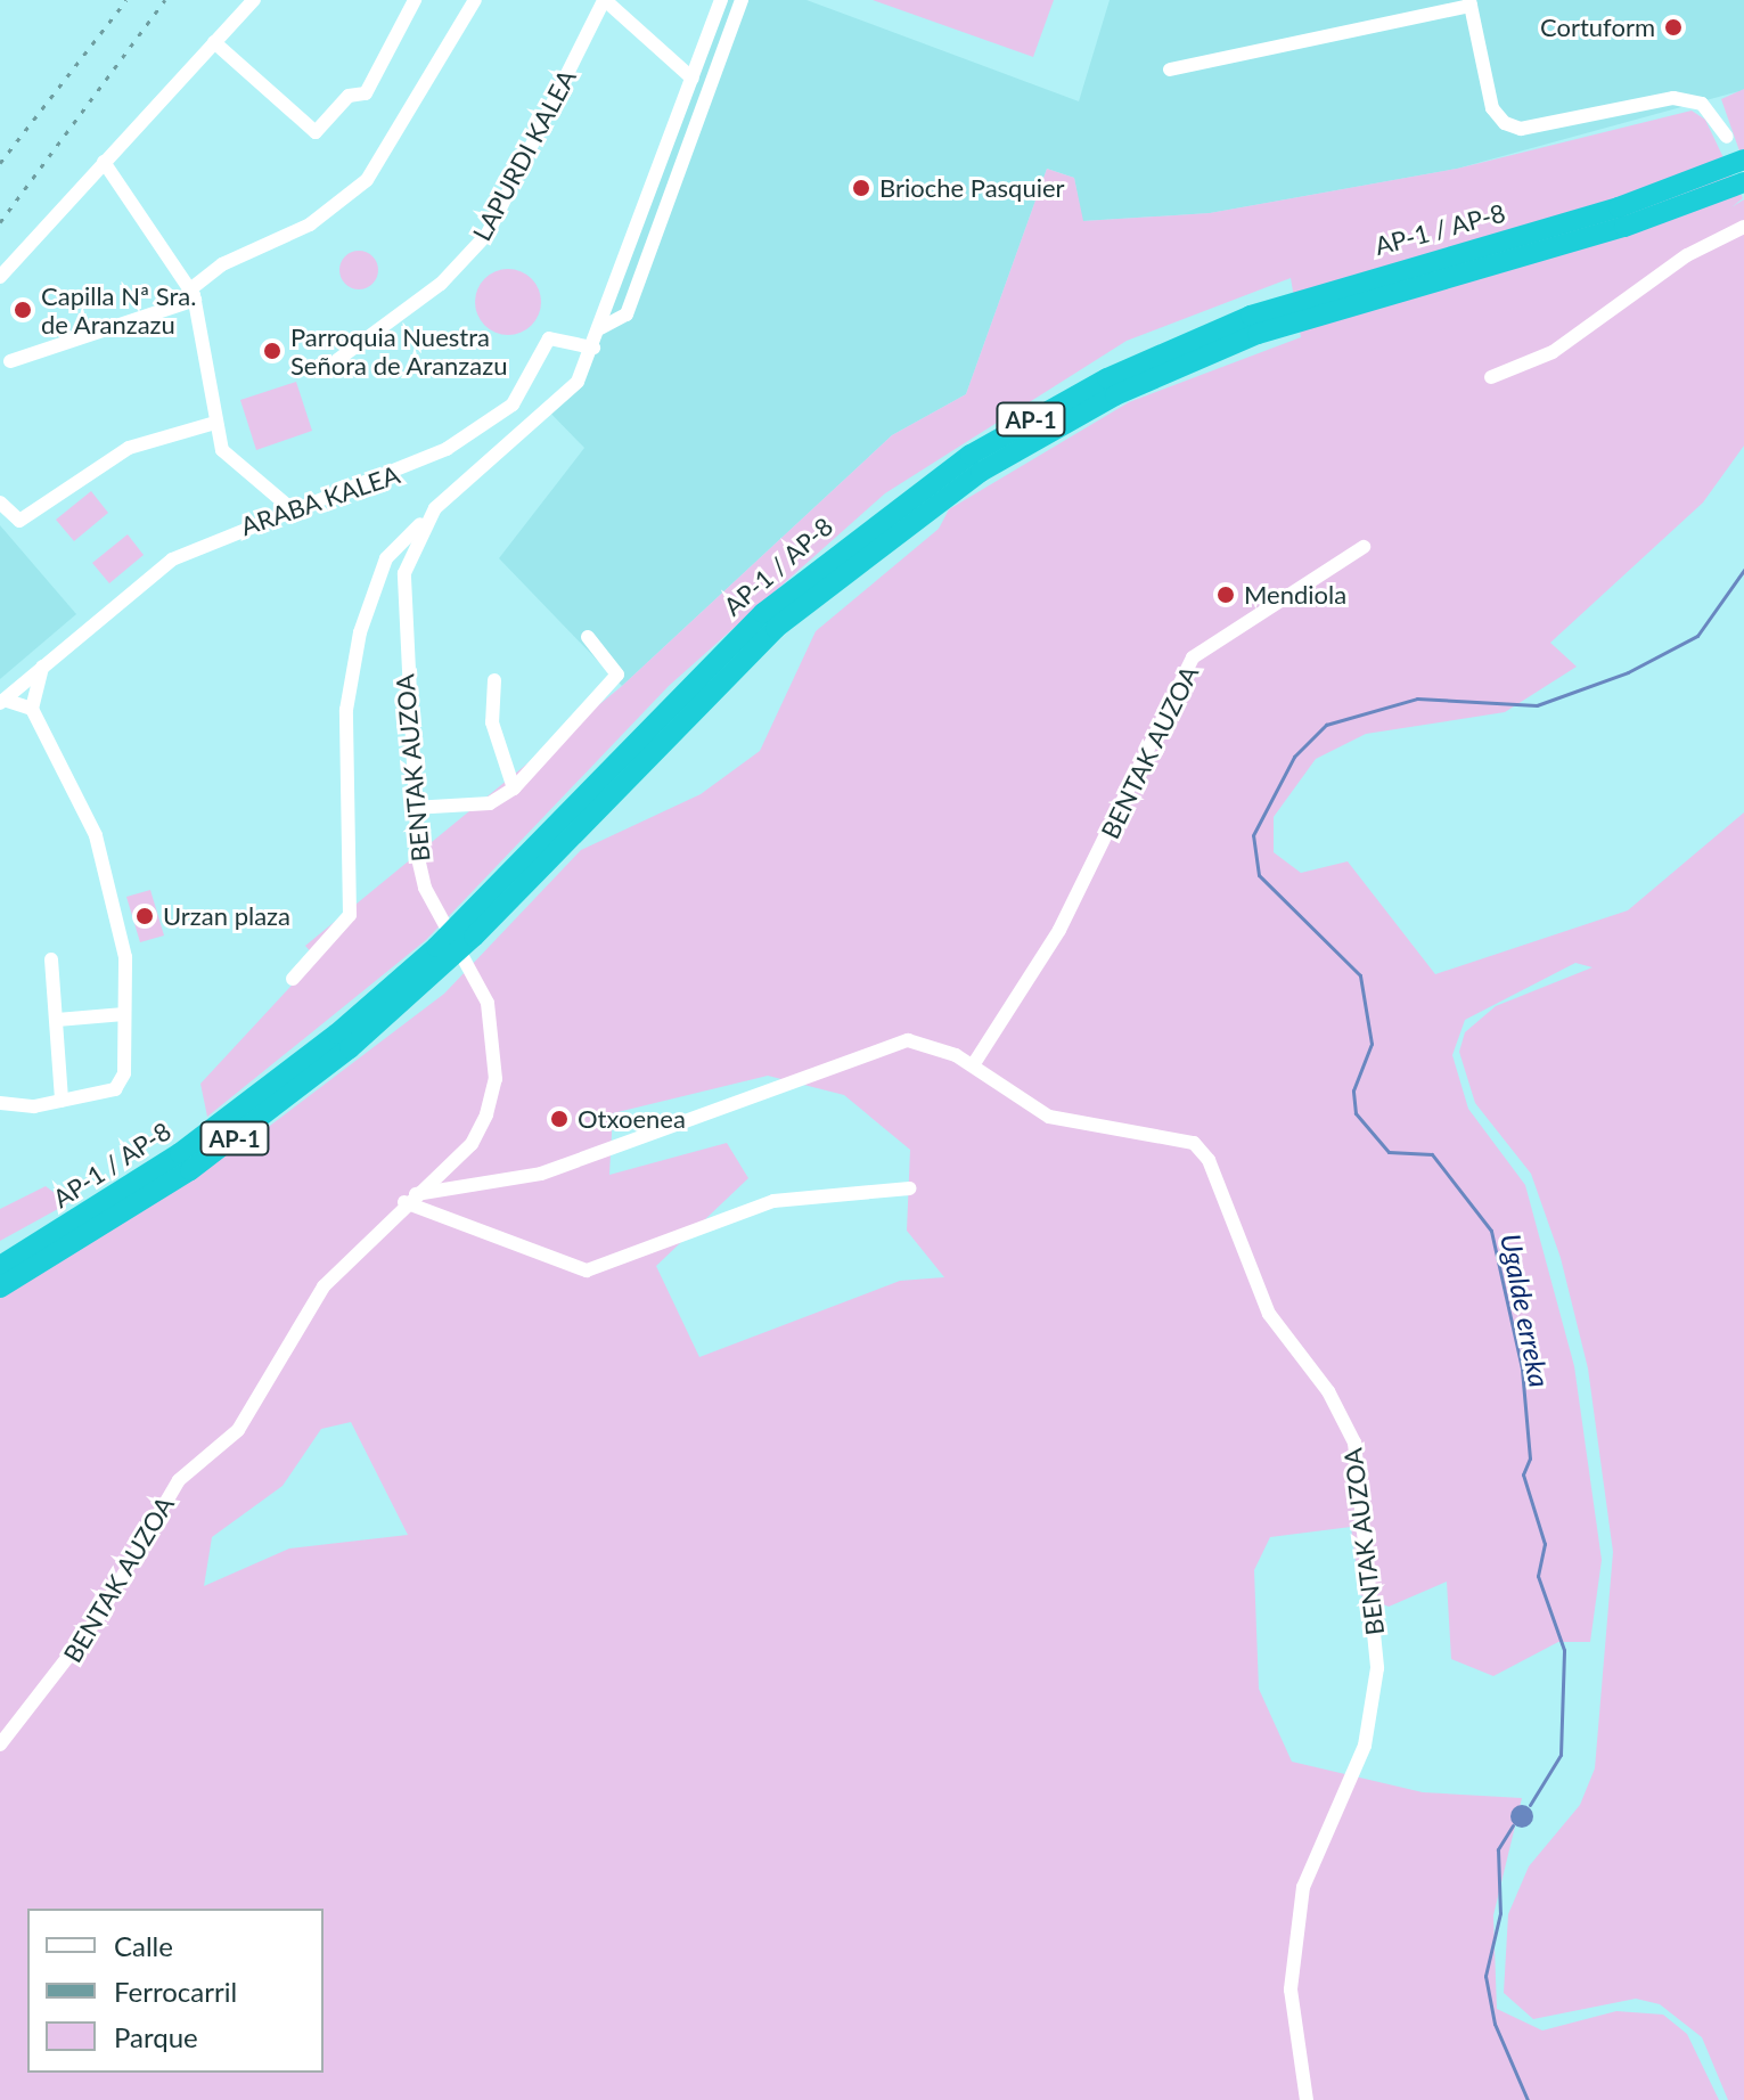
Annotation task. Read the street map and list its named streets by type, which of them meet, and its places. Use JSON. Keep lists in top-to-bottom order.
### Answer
{
  "streets": {
    "highway": ["AP-1 / AP-8", "AP-1"],
    "street": ["LAPURDI KALEA", "ARABA KALEA", "BENTAK AUZOA"]
  },
  "crossings": [
    ["ARABA KALEA", "BENTAK AUZOA"]
  ],
  "water": ["Ugalde erreka"],
  "places": [
    "Cortuform",
    "Brioche Pasquier",
    "Capilla Nª Sra. de Aranzazu",
    "Parroquia Nuestra Señora de Aranzazu",
    "Mendiola",
    "Urzan plaza",
    "Otxoenea"
  ],
  "legend": ["Calle", "Ferrocarril", "Parque"]
}
